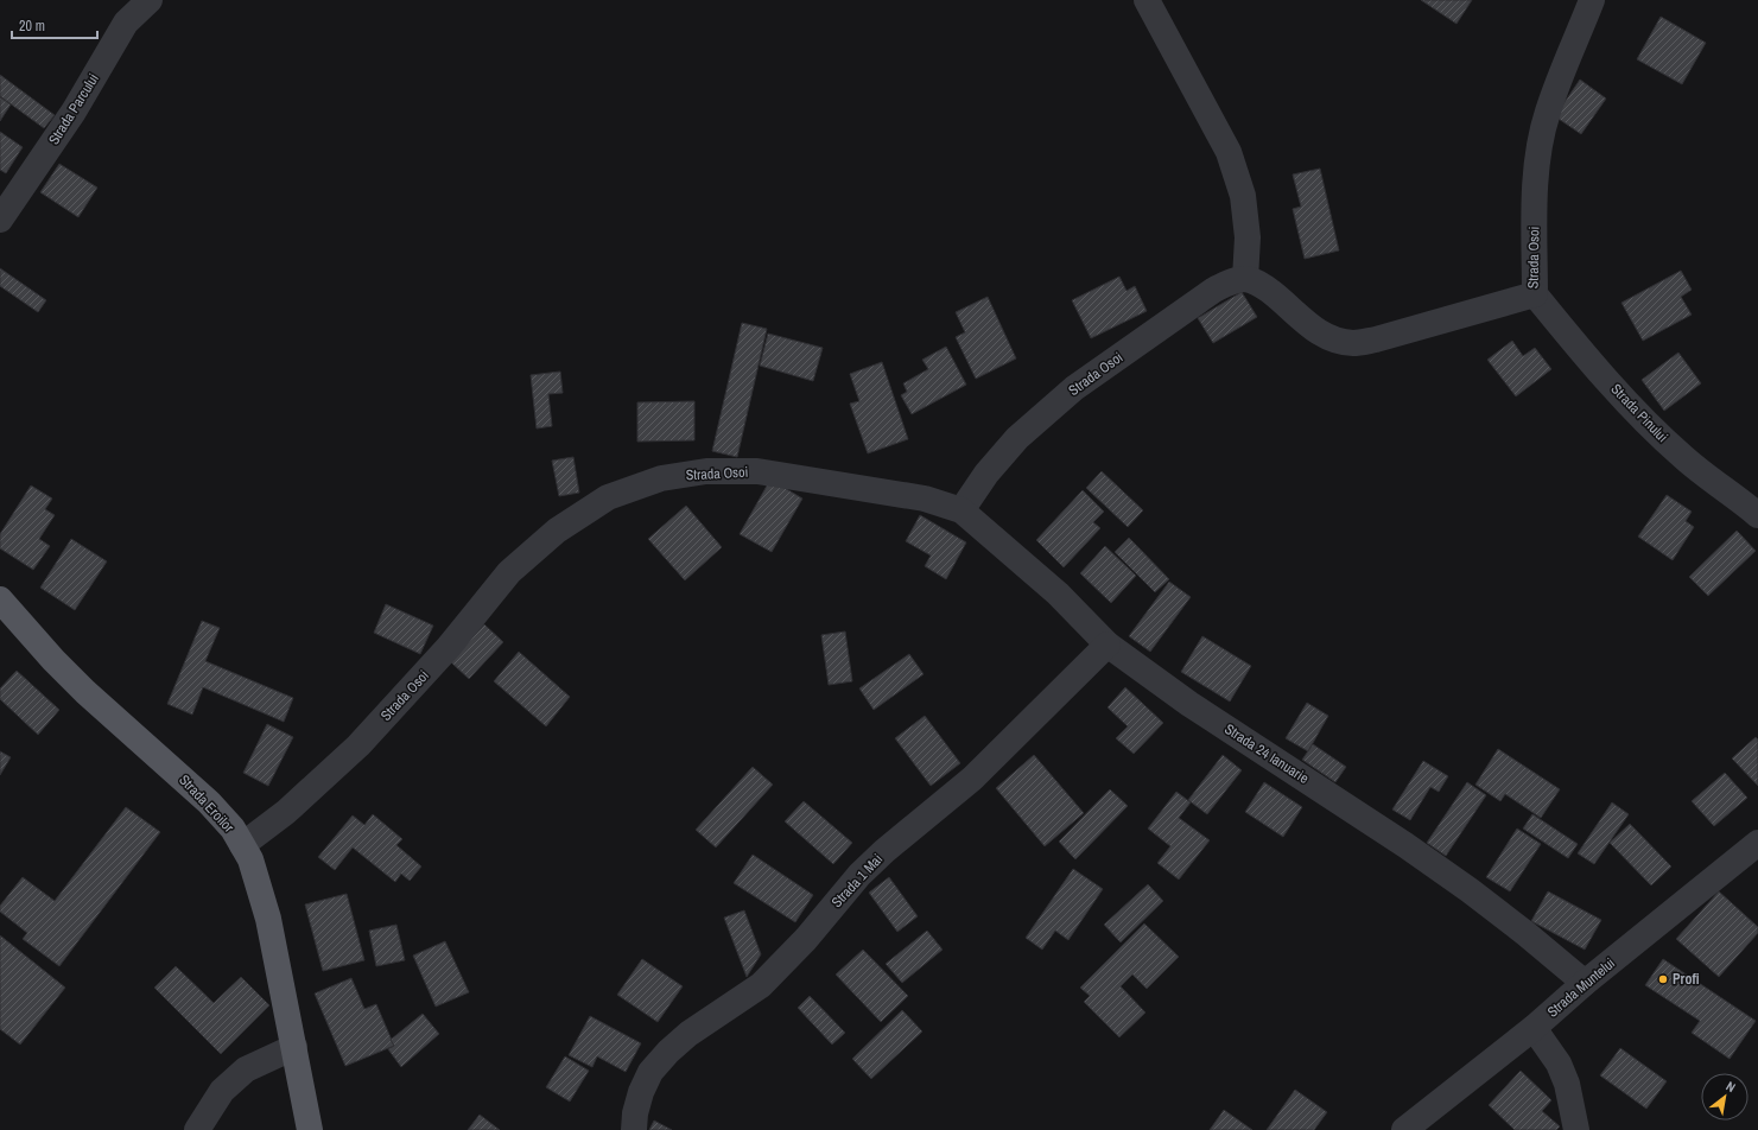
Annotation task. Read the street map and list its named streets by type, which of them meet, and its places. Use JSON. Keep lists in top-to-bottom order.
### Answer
{
  "streets": {
    "main road": ["Strada Eroilor"],
    "street": [
      "Strada Parcului",
      "Strada Osoi",
      "Strada Pinului",
      "Strada 24 Ianuarie",
      "Strada 1 Mai",
      "Strada Muntelui"
    ]
  },
  "crossings": [
    ["Strada Osoi", "Strada Pinului"],
    ["Strada Osoi", "Strada 24 Ianuarie"],
    ["Strada Osoi", "Strada Eroilor"],
    ["Strada 24 Ianuarie", "Strada 1 Mai"],
    ["Strada 24 Ianuarie", "Strada Muntelui"]
  ],
  "places": ["Profi"],
  "scale_bar": "20 m",
  "north": "top right"
}
